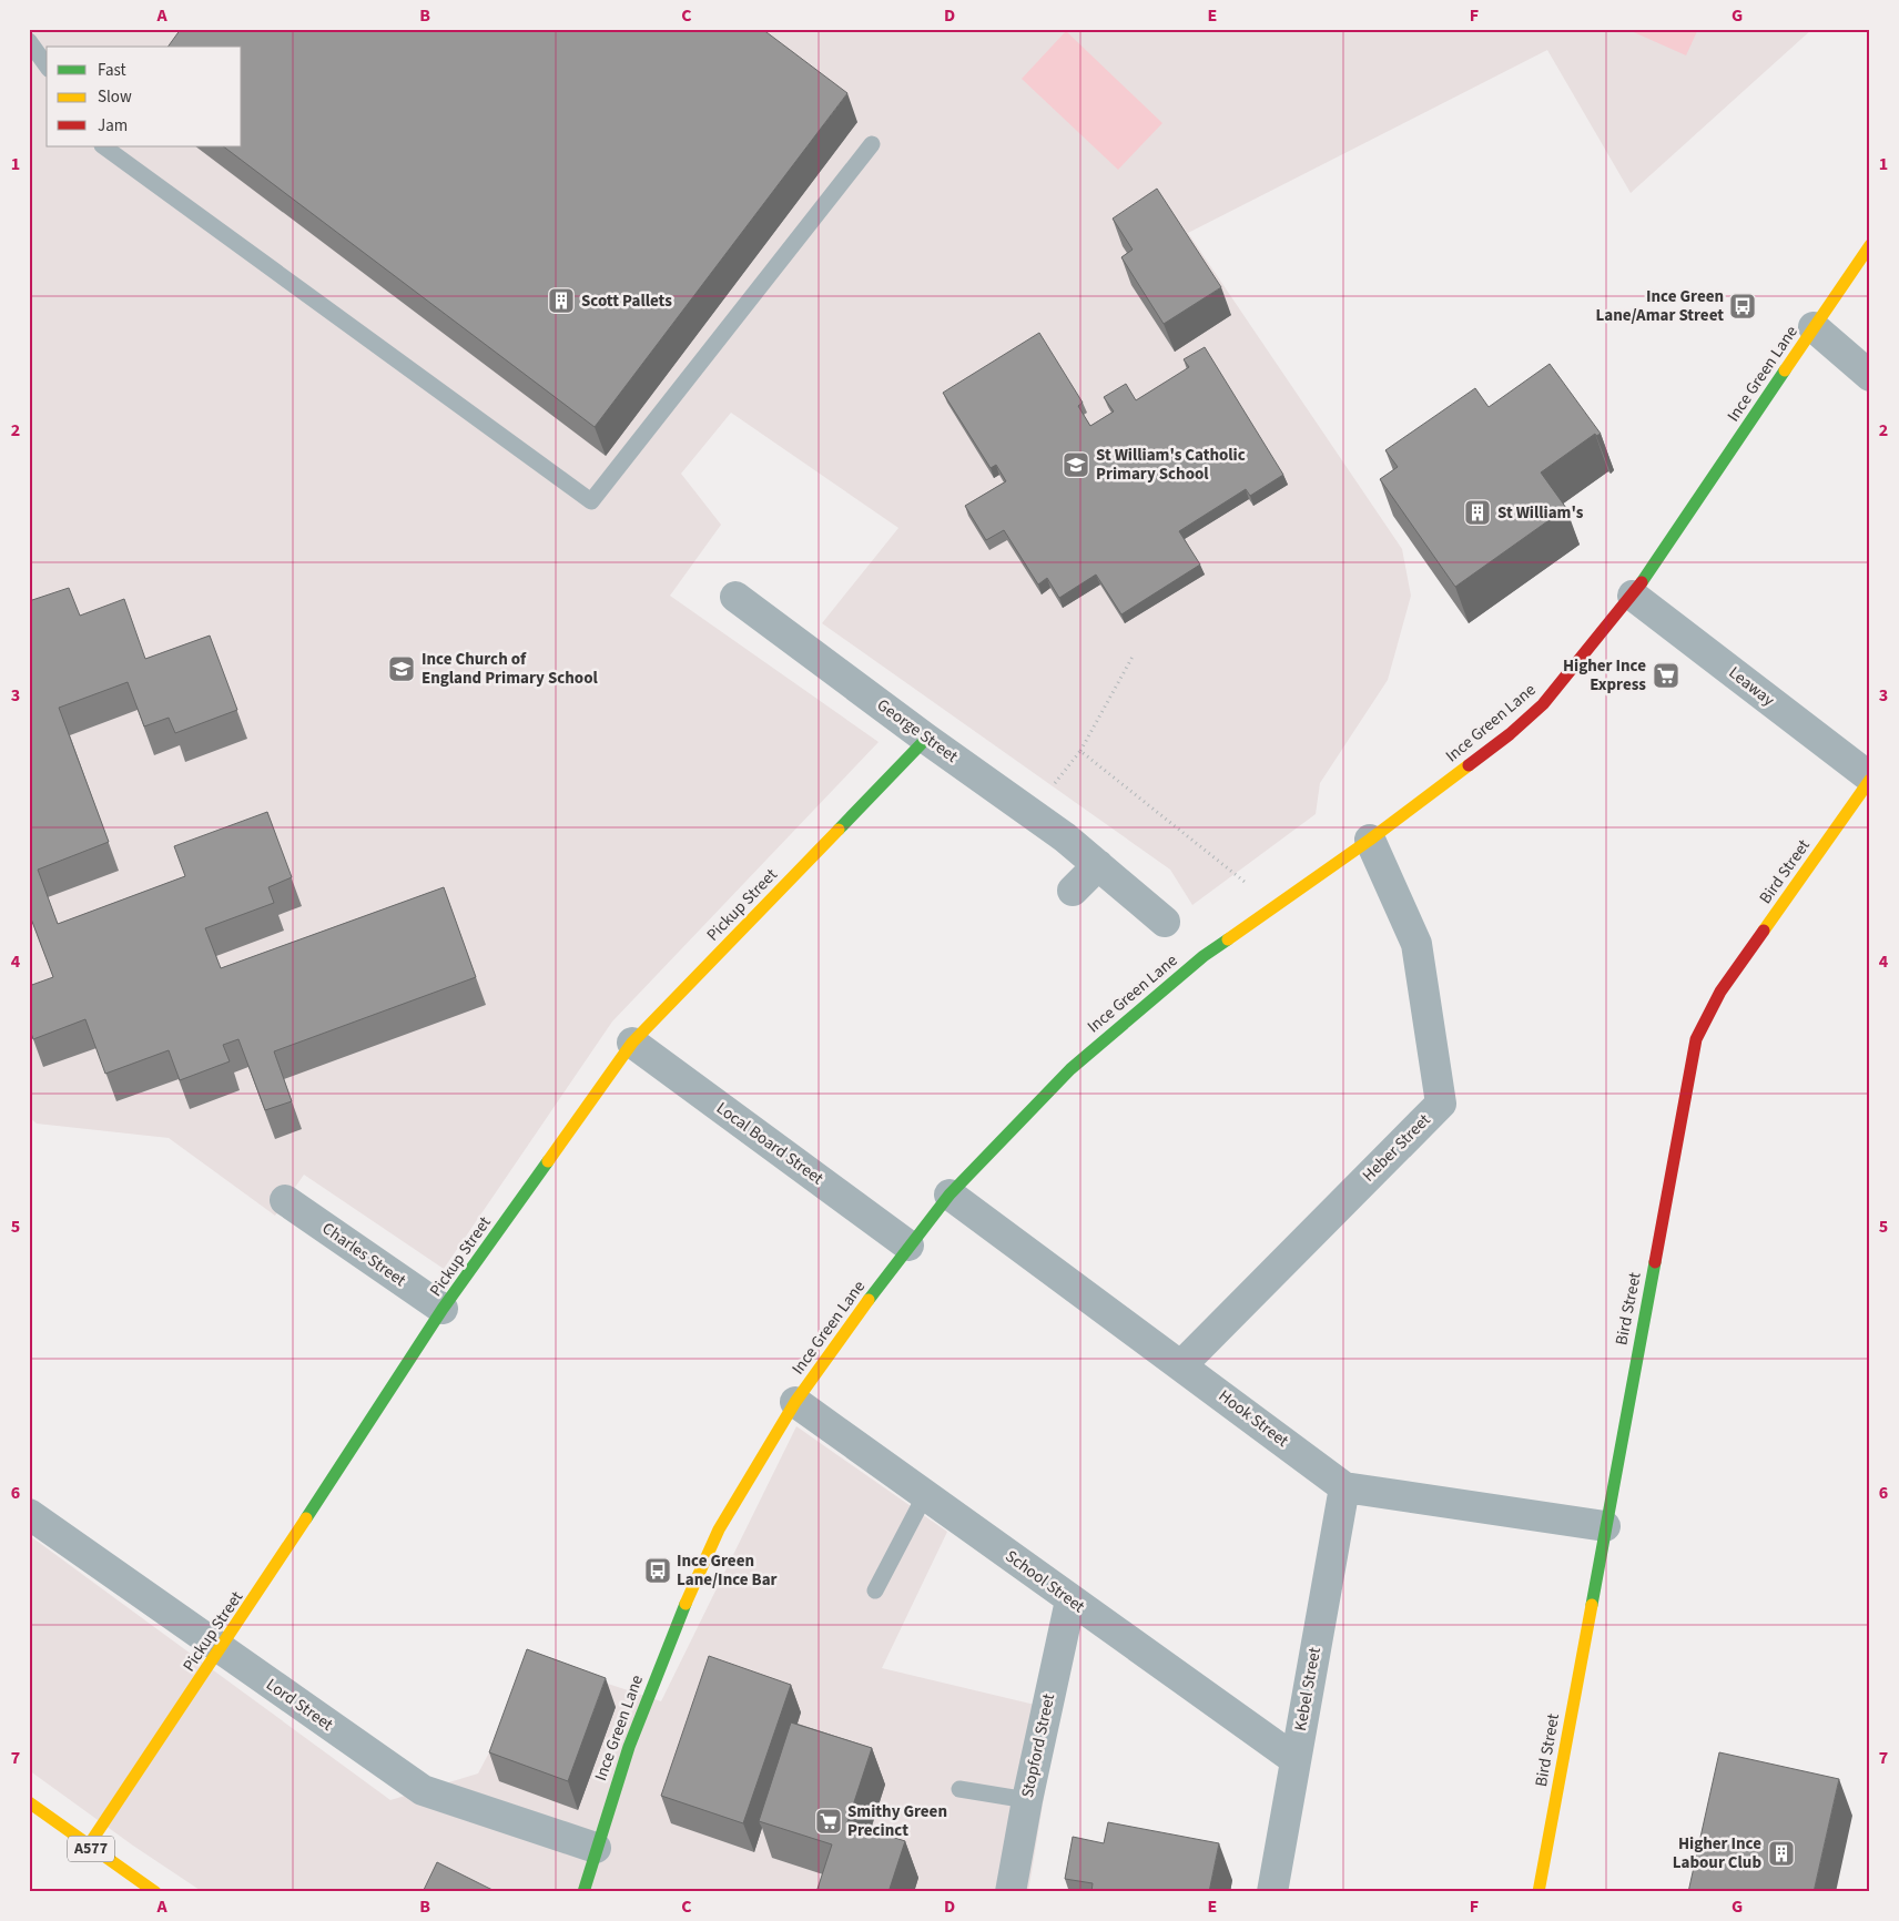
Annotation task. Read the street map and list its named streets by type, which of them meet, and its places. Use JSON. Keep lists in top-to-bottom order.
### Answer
{
  "streets": {
    "main road": [
      "Ince Green Lane",
      "Bird Street",
      "Pickup Street",
      "A577"
    ],
    "street": [
      "Leaway",
      "George Street",
      "Local Board Street",
      "Heber Street",
      "Charles Street",
      "Hook Street",
      "School Street",
      "Kebel Street",
      "Lord Street",
      "Stopford Street"
    ]
  },
  "crossings": [
    ["Ince Green Lane", "Leaway"],
    ["Ince Green Lane", "Local Board Street"],
    ["Ince Green Lane", "Heber Street"],
    ["Ince Green Lane", "Hook Street"],
    ["Ince Green Lane", "School Street"],
    ["Ince Green Lane", "Lord Street"],
    ["Leaway", "Bird Street"],
    ["George Street", "Pickup Street"],
    ["Bird Street", "Hook Street"],
    ["Pickup Street", "Local Board Street"],
    ["Pickup Street", "Charles Street"],
    ["Pickup Street", "Lord Street"],
    ["Pickup Street", "A577"],
    ["Heber Street", "Hook Street"],
    ["Hook Street", "Kebel Street"],
    ["School Street", "Kebel Street"],
    ["School Street", "Stopford Street"]
  ],
  "places": {
    "building": ["Scott Pallets", "St William's", "Higher Ince Labour Club"],
    "bus stop": ["Ince Green Lane/Amar Street", "Ince Green Lane/Ince Bar"],
    "school or university": ["St William's Catholic Primary School", "Ince Church of England Primary School"],
    "supermarket": ["Higher Ince Express", "Smithy Green Precinct"]
  },
  "legend": ["Fast", "Slow", "Jam"],
  "grid": {
    "columns": [
      "A",
      "B",
      "C",
      "D",
      "E",
      "F",
      "G"
    ],
    "rows": [
      "1",
      "2",
      "3",
      "4",
      "5",
      "6",
      "7"
    ]
  }
}
